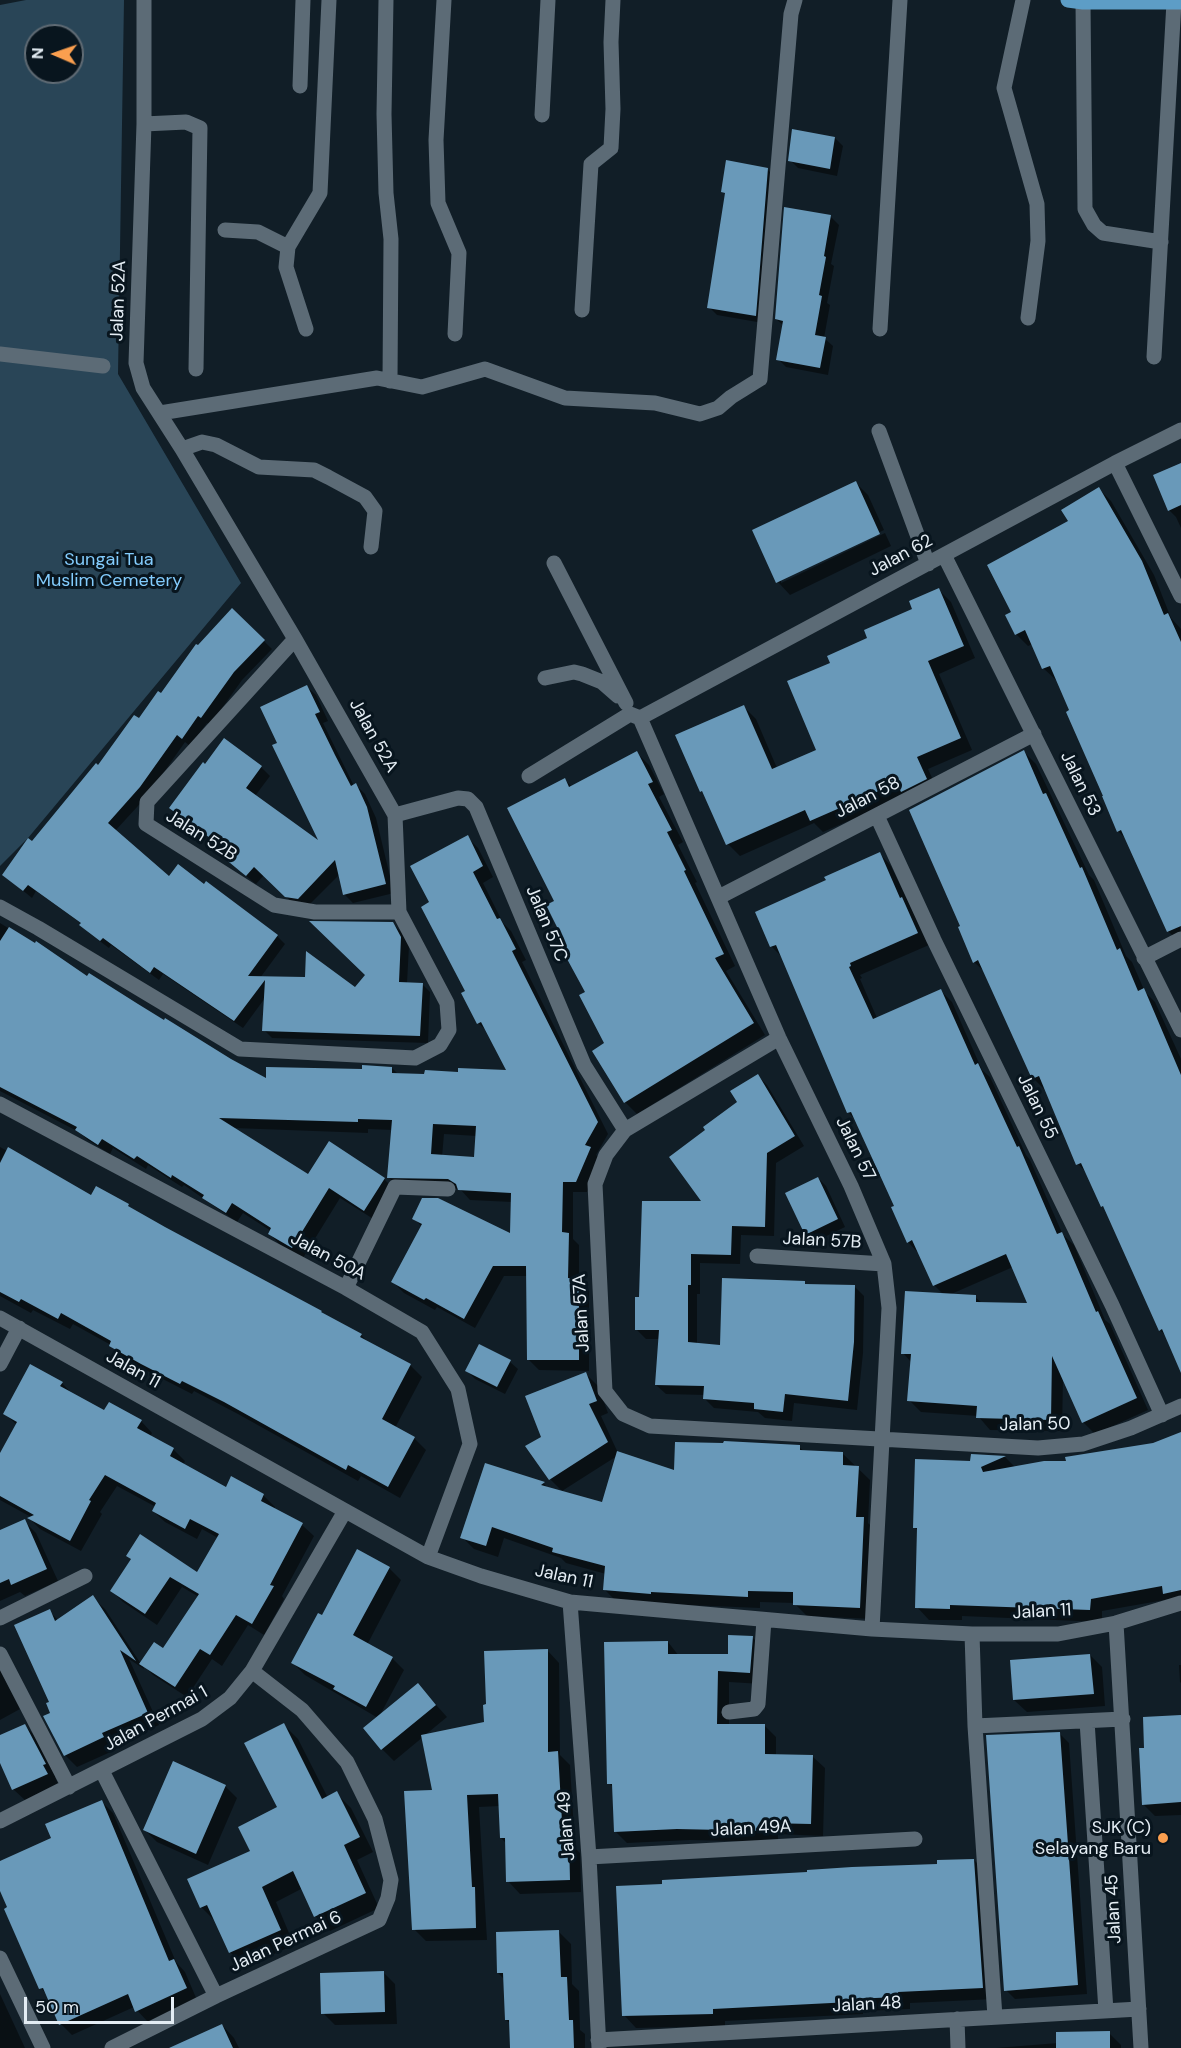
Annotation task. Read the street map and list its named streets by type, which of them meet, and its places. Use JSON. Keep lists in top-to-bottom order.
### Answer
{
  "streets": {
    "street": [
      "Jalan 52A",
      "Jalan 62",
      "Jalan 53",
      "Jalan 58",
      "Jalan 52B",
      "Jalan 57C",
      "Jalan 55",
      "Jalan 57",
      "Jalan 57B",
      "Jalan 50A",
      "Jalan 57A",
      "Jalan 11",
      "Jalan 50",
      "Jalan Permai 1",
      "Jalan 49",
      "Jalan 49A",
      "Jalan 45",
      "Jalan Permai 6",
      "Jalan 48"
    ]
  },
  "crossings": [
    ["Jalan 52A", "Jalan 52B"],
    ["Jalan 52A", "Jalan 57C"],
    ["Jalan 62", "Jalan 53"],
    ["Jalan 62", "Jalan 57"],
    ["Jalan 53", "Jalan 58"],
    ["Jalan 58", "Jalan 55"],
    ["Jalan 58", "Jalan 57"],
    ["Jalan 57C", "Jalan 57A"],
    ["Jalan 55", "Jalan 50"],
    ["Jalan 57", "Jalan 57B"],
    ["Jalan 57", "Jalan 57A"],
    ["Jalan 57", "Jalan 11"],
    ["Jalan 57", "Jalan 50"],
    ["Jalan 50A", "Jalan 11"],
    ["Jalan 57A", "Jalan 50"],
    ["Jalan 11", "Jalan Permai 1"],
    ["Jalan 11", "Jalan 49"],
    ["Jalan 11", "Jalan 45"],
    ["Jalan Permai 1", "Jalan Permai 6"],
    ["Jalan 49", "Jalan 49A"],
    ["Jalan 49", "Jalan 48"],
    ["Jalan 45", "Jalan 48"]
  ],
  "parks": ["Sungai Tua Muslim Cemetery"],
  "places": ["SJK (C) Selayang Baru"],
  "scale_bar": "50 m",
  "north": "left"
}
